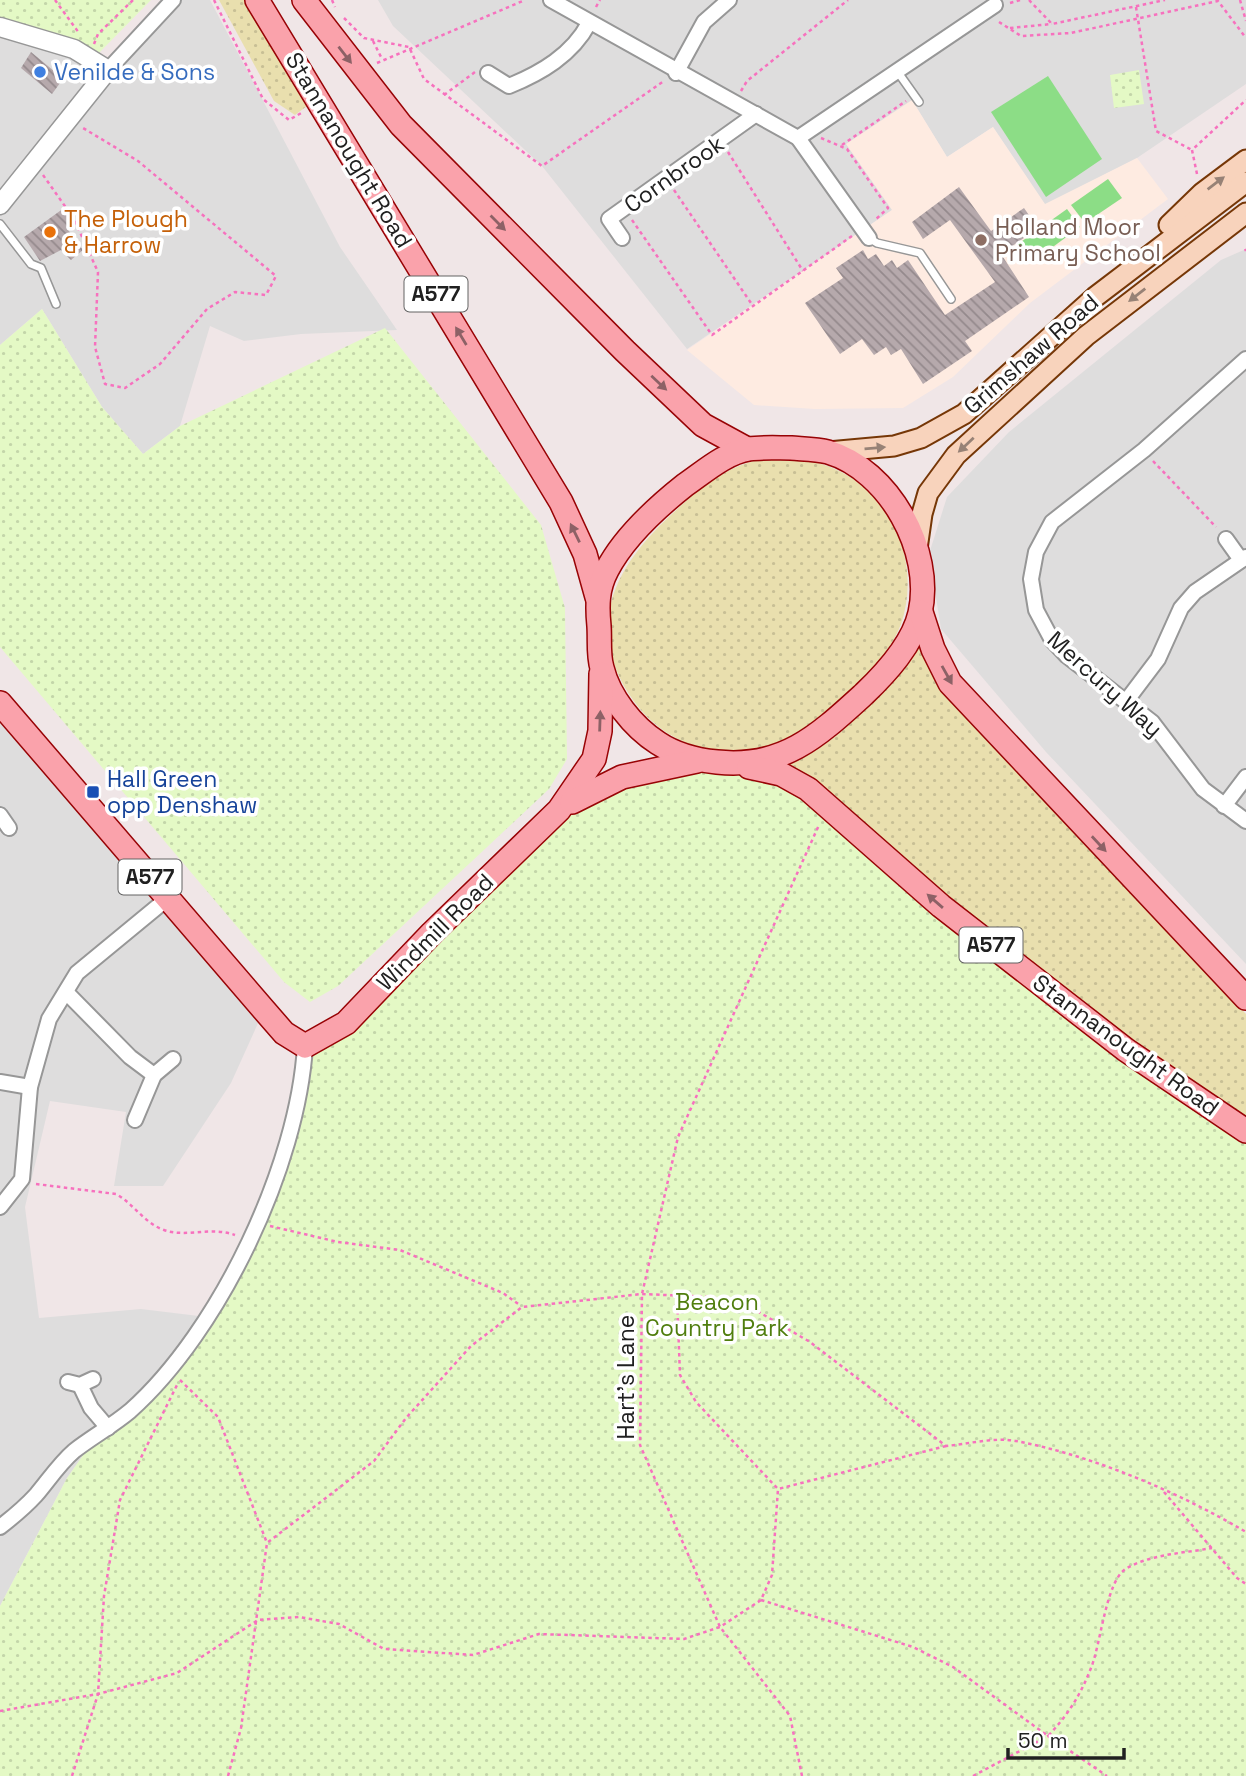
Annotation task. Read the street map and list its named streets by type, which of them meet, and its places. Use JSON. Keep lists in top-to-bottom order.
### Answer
{
  "streets": {
    "main road": [
      "Stannanought Road",
      "A577",
      "Grimshaw Road",
      "Windmill Road"
    ],
    "street": ["Cornbrook", "Mercury Way"],
    "path": ["Hart's Lane"]
  },
  "crossings": [
    ["Stannanought Road", "A577"],
    ["Stannanought Road", "Hart's Lane"],
    ["A577", "Grimshaw Road"],
    ["A577", "Windmill Road"]
  ],
  "parks": ["Beacon Country Park"],
  "places": {
    "other": ["Venilde & Sons", "The Plough & Harrow", "Holland Moor Primary School"],
    "transit": ["Hall Green opp Denshaw"]
  },
  "scale_bar": "50 m"
}
